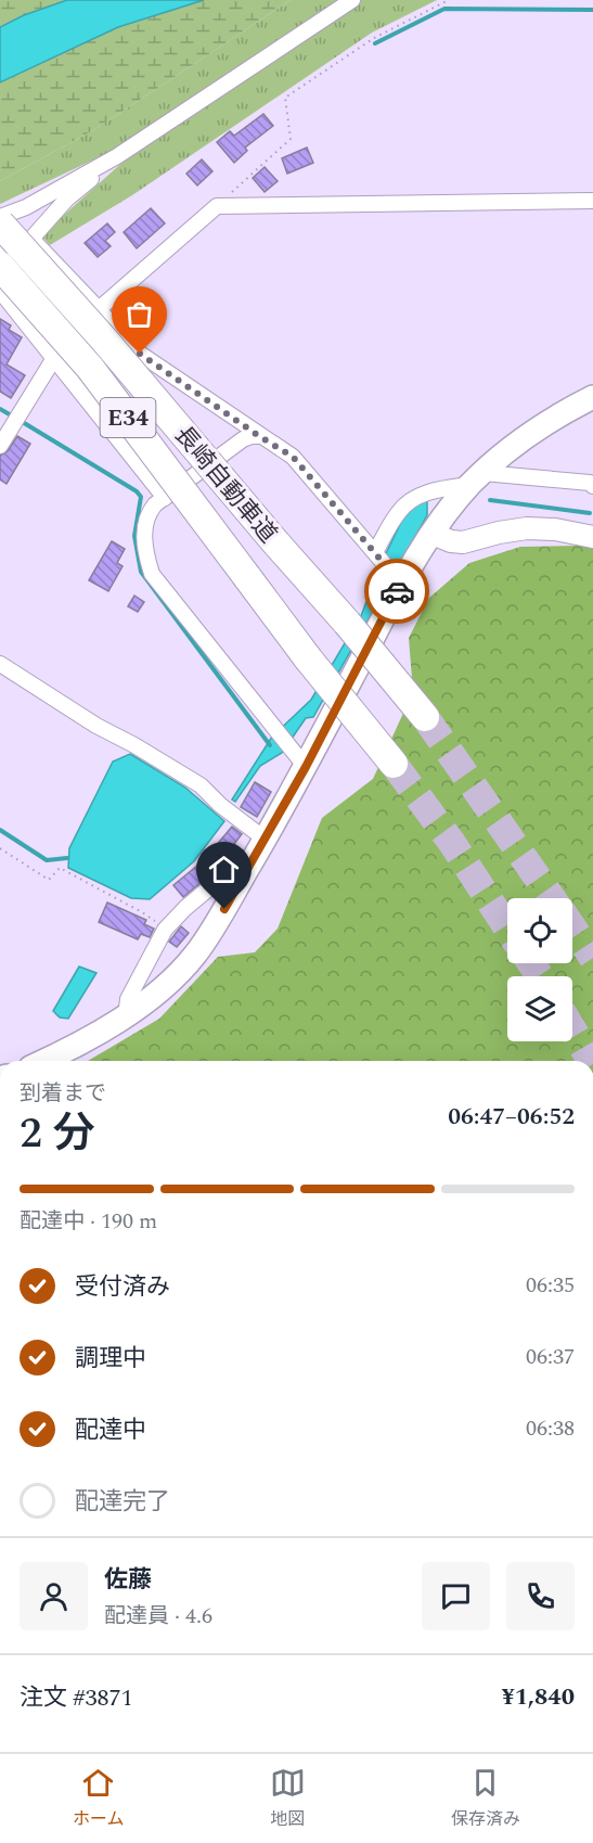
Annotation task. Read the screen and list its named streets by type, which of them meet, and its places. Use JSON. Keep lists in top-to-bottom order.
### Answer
{
  "streets": {
    "highway": ["E34", "長崎自動車道"]
  },
  "page": {
    "heading": ["2 分", "到着まで", "06:47–06:52"],
    "panel": [
      "佐藤",
      "配達員 · 4.6",
      "注文 #3871",
      "¥1,840"
    ],
    "bar": "配達中 · 190 m",
    "list": [
      ["受付済み", "06:35"],
      ["調理中", "06:37"],
      ["配達中", "06:38"],
      "配達完了"
    ],
    "tabs": ["ホーム", "地図", "保存済み"]
  }
}
